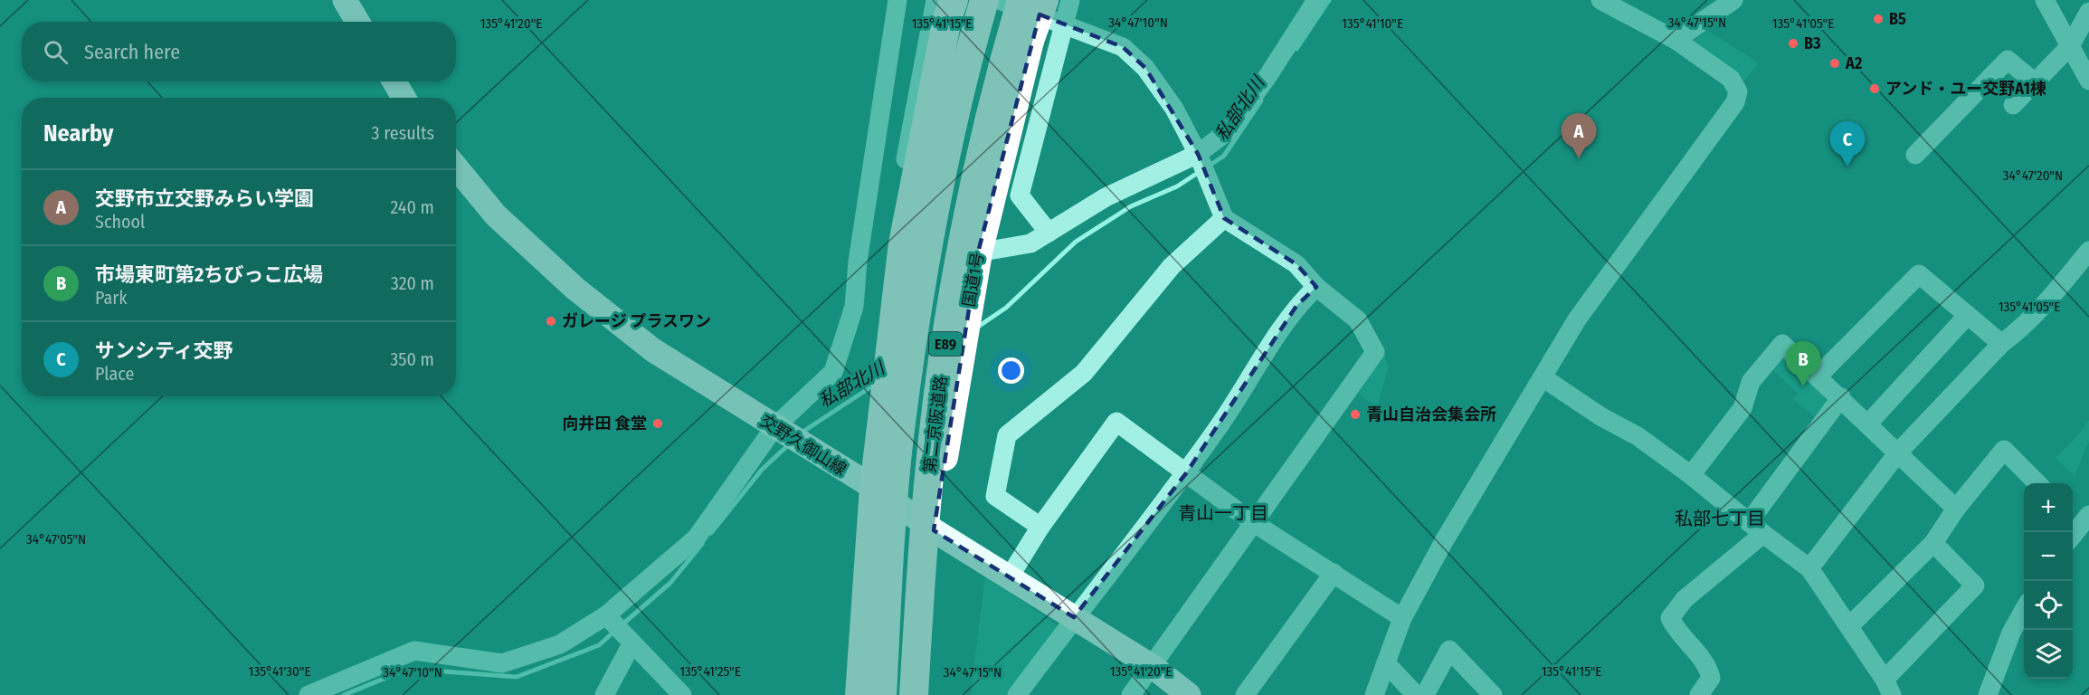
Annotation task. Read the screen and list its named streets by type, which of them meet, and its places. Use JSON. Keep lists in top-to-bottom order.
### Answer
{
  "streets": {
    "highway": ["国道1号", "E89", "第二京阪道路"],
    "main road": ["交野久御山線"]
  },
  "crossings": [
    ["国道1号", "交野久御山線"]
  ],
  "districts": ["青山一丁目", "私部七丁目"],
  "water": ["私部北川"],
  "places": [
    "B5",
    "B3",
    "A2",
    "アンド・ユー交野A1棟",
    "ガレージ プラスワン",
    "青山自治会集会所",
    "向井田 食堂"
  ],
  "page": {
    "search": "Search here",
    "heading": ["Nearby", "3 results"],
    "pins": ["A", "C", "B"],
    "list": [
      {
        "mark": "A",
        "name": "交野市立交野みらい学園",
        "note": "School",
        "value": "240 m"
      },
      {
        "mark": "B",
        "name": "市場東町第2ちびっこ広場",
        "note": "Park",
        "value": "320 m"
      },
      {
        "mark": "C",
        "name": "サンシティ交野",
        "note": "Place",
        "value": "350 m"
      }
    ],
    "map_buttons": ["+", "−"]
  },
  "coordinates": [
    "34°47'10\"N",
    "34°47'15\"N",
    "135°41'20\"E",
    "135°41'15\"E",
    "135°41'10\"E",
    "135°41'05\"E",
    "34°47'20\"N",
    "34°47'05\"N",
    "135°41'30\"E",
    "135°41'25\"E"
  ]
}
